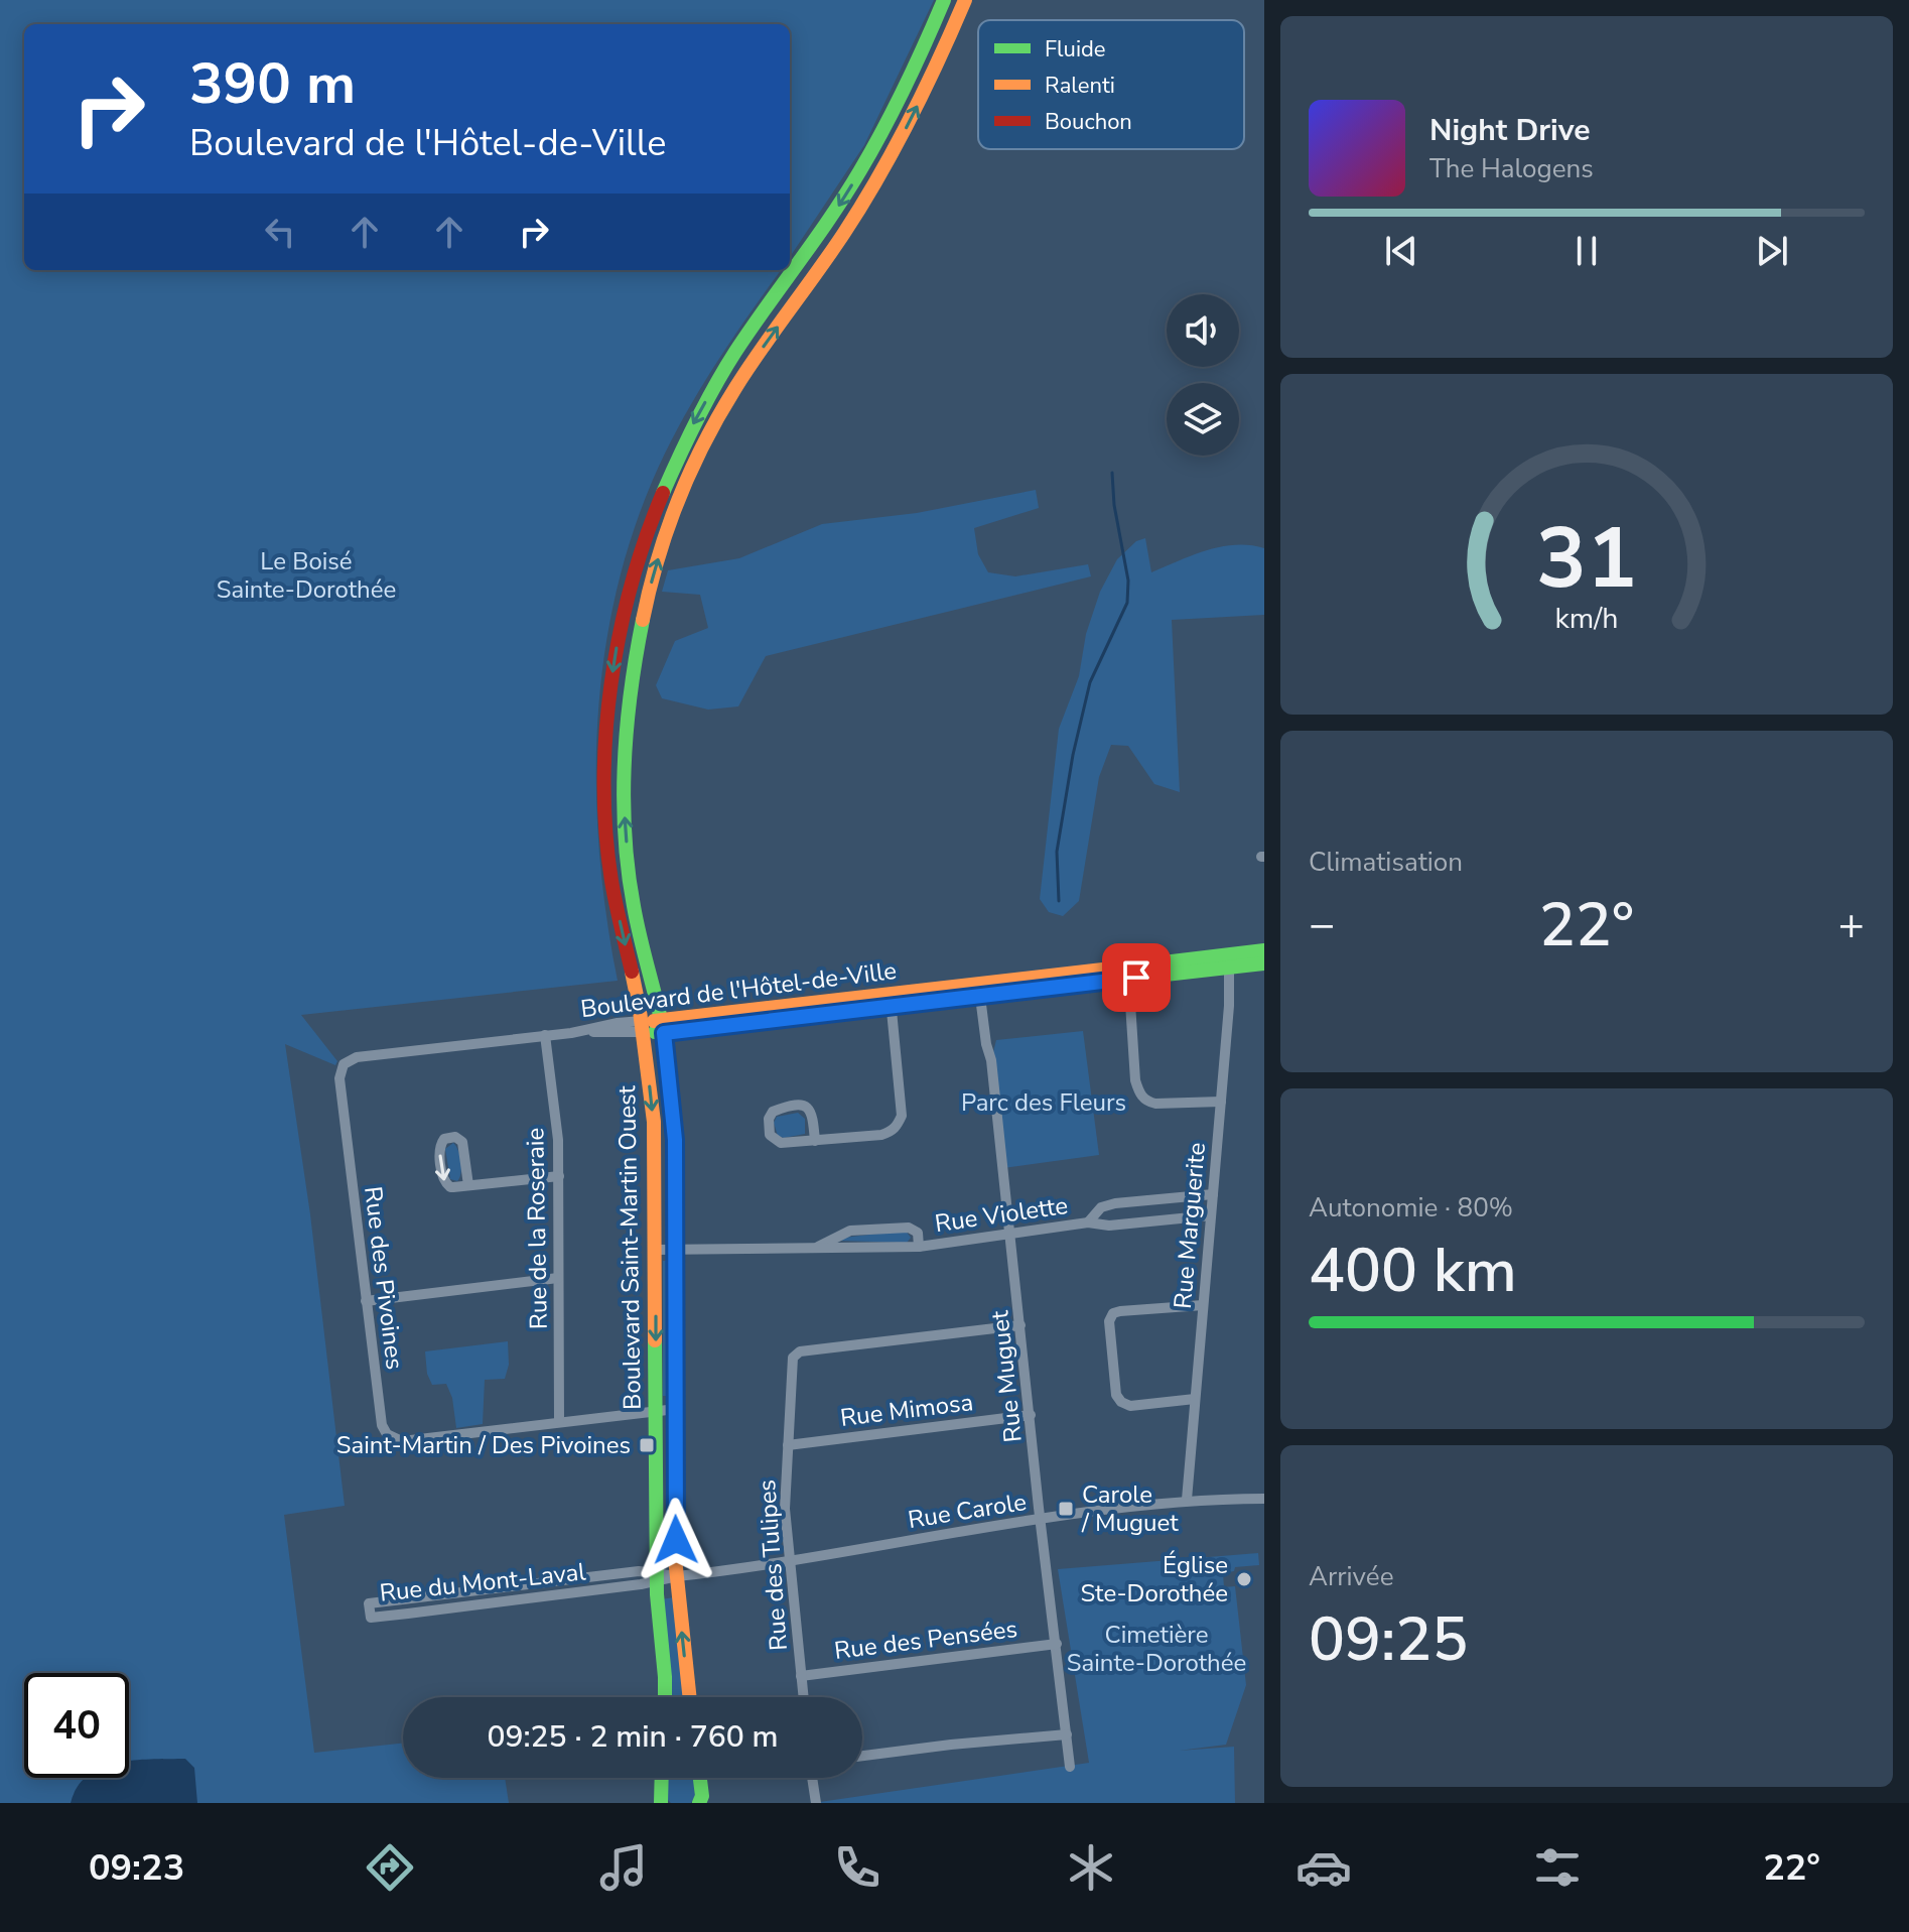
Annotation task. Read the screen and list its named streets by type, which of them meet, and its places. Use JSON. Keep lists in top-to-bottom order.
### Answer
{
  "streets": {
    "main road": ["Boulevard de l'Hôtel-de-Ville", "Boulevard Saint-Martin Ouest"],
    "street": [
      "Rue Violette",
      "Rue Marguerite",
      "Rue de la Roseraie",
      "Rue des Pivoines",
      "Rue Muguet",
      "Rue Mimosa",
      "Rue Carole",
      "Rue des Tulipes",
      "Rue du Mont-Laval",
      "Rue des Pensées"
    ]
  },
  "crossings": [
    ["Boulevard de l'Hôtel-de-Ville", "Rue Marguerite"],
    ["Boulevard de l'Hôtel-de-Ville", "Boulevard Saint-Martin Ouest"],
    ["Boulevard de l'Hôtel-de-Ville", "Rue des Pivoines"],
    ["Boulevard de l'Hôtel-de-Ville", "Rue Muguet"],
    ["Rue Violette", "Rue Marguerite"],
    ["Rue Violette", "Boulevard Saint-Martin Ouest"],
    ["Rue Violette", "Rue Muguet"],
    ["Rue Marguerite", "Rue Carole"],
    ["Rue de la Roseraie", "Rue des Pivoines"],
    ["Boulevard Saint-Martin Ouest", "Rue des Pivoines"],
    ["Boulevard Saint-Martin Ouest", "Rue Carole"],
    ["Boulevard Saint-Martin Ouest", "Rue du Mont-Laval"],
    ["Rue Muguet", "Rue Mimosa"],
    ["Rue Muguet", "Rue Carole"],
    ["Rue Muguet", "Rue des Tulipes"],
    ["Rue Muguet", "Rue des Pensées"],
    ["Rue Mimosa", "Rue des Tulipes"],
    ["Rue Carole", "Rue des Tulipes"],
    ["Rue Carole", "Rue du Mont-Laval"],
    ["Rue des Tulipes", "Rue des Pensées"]
  ],
  "parks": ["Le Boisé Sainte-Dorothée", "Parc des Fleurs", "Cimetière Sainte-Dorothée"],
  "places": {
    "transit": ["Saint-Martin / Des Pivoines", "Carole / Muguet"],
    "other": ["Église Ste-Dorothée"]
  },
  "legend": ["Fluide", "Ralenti", "Bouchon"],
  "page": {
    "turn": ["390 m", "Boulevard de l'Hôtel-de-Ville"],
    "song": ["Night Drive", "The Halogens"],
    "tile": [
      "Climatisation",
      ["Autonomie · 80%", "400 km"],
      ["Arrivée", "09:25"]
    ],
    "heat": ["−", "22°", "+"],
    "limit": "40",
    "trip": "09:25 · 2 min · 760 m",
    "tabs": ["09:23", "22°"],
    "gauge": ["31", "km/h"]
  }
}
